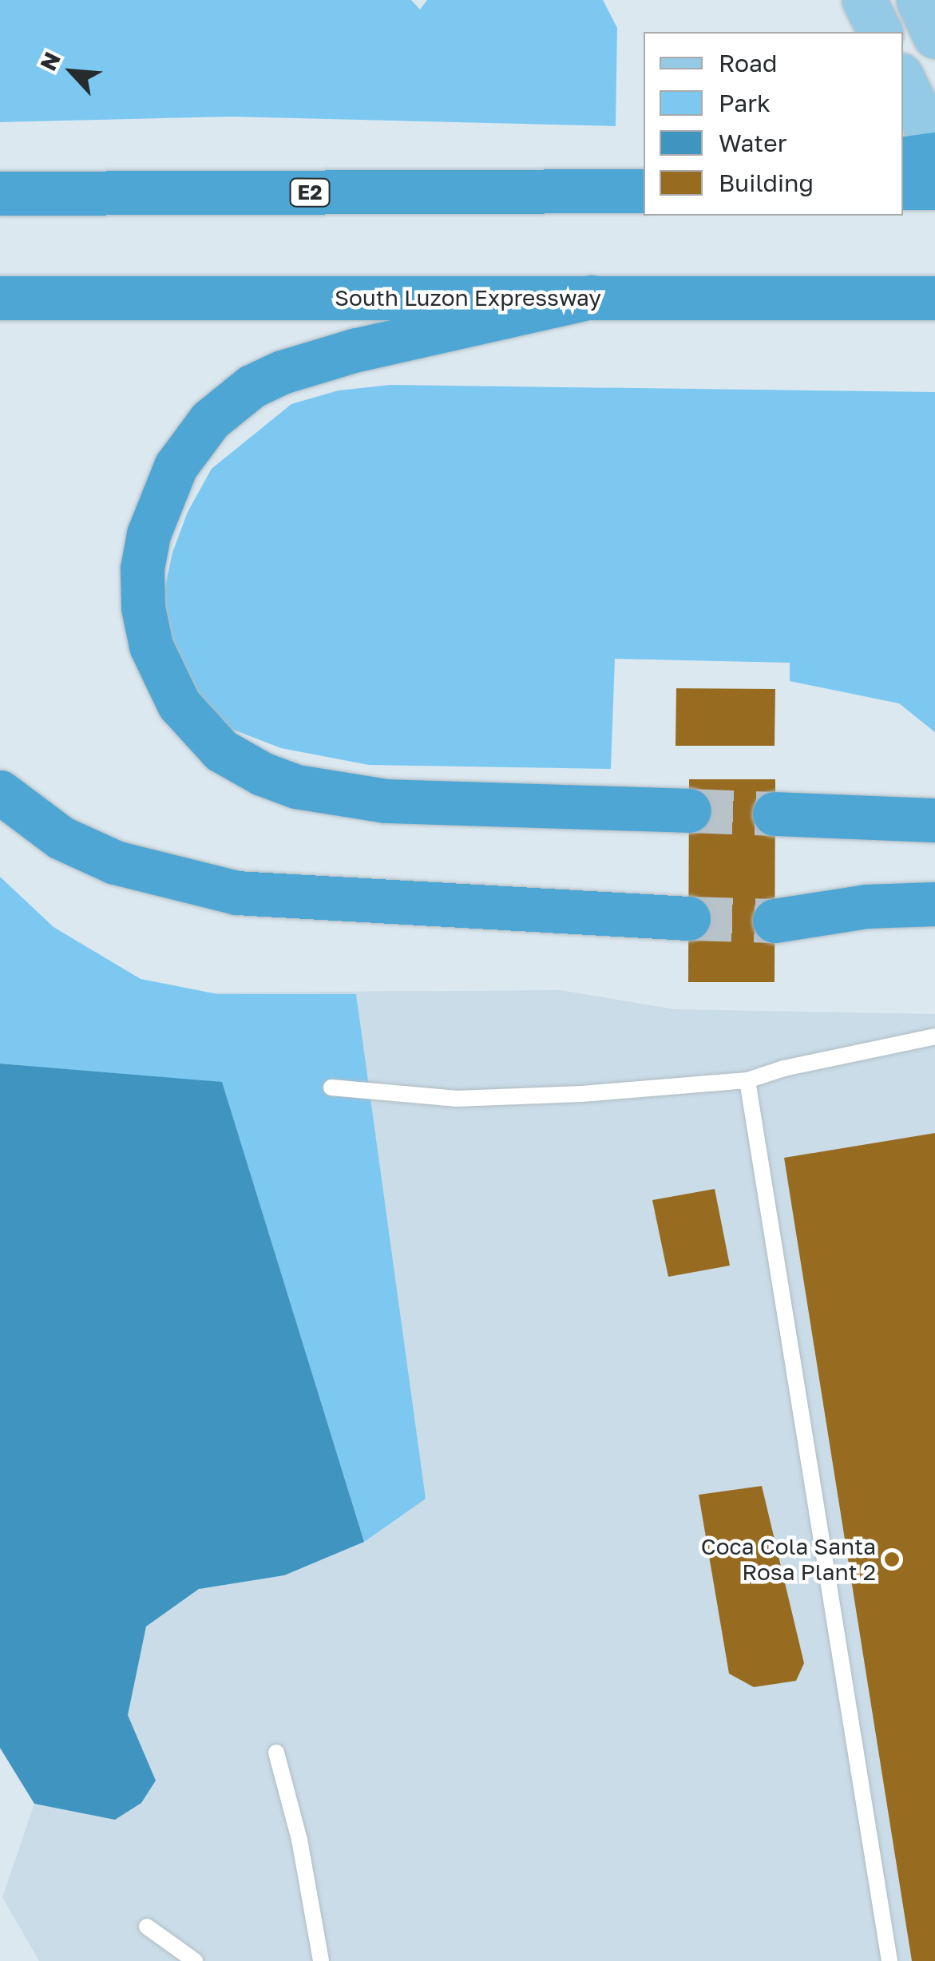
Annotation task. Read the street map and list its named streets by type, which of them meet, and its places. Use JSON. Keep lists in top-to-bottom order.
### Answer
{
  "streets": {
    "highway": ["E2", "South Luzon Expressway"]
  },
  "places": ["Coca Cola Santa Rosa Plant 2"],
  "legend": [
    "Road",
    "Park",
    "Water",
    "Building"
  ],
  "north": "top left"
}
